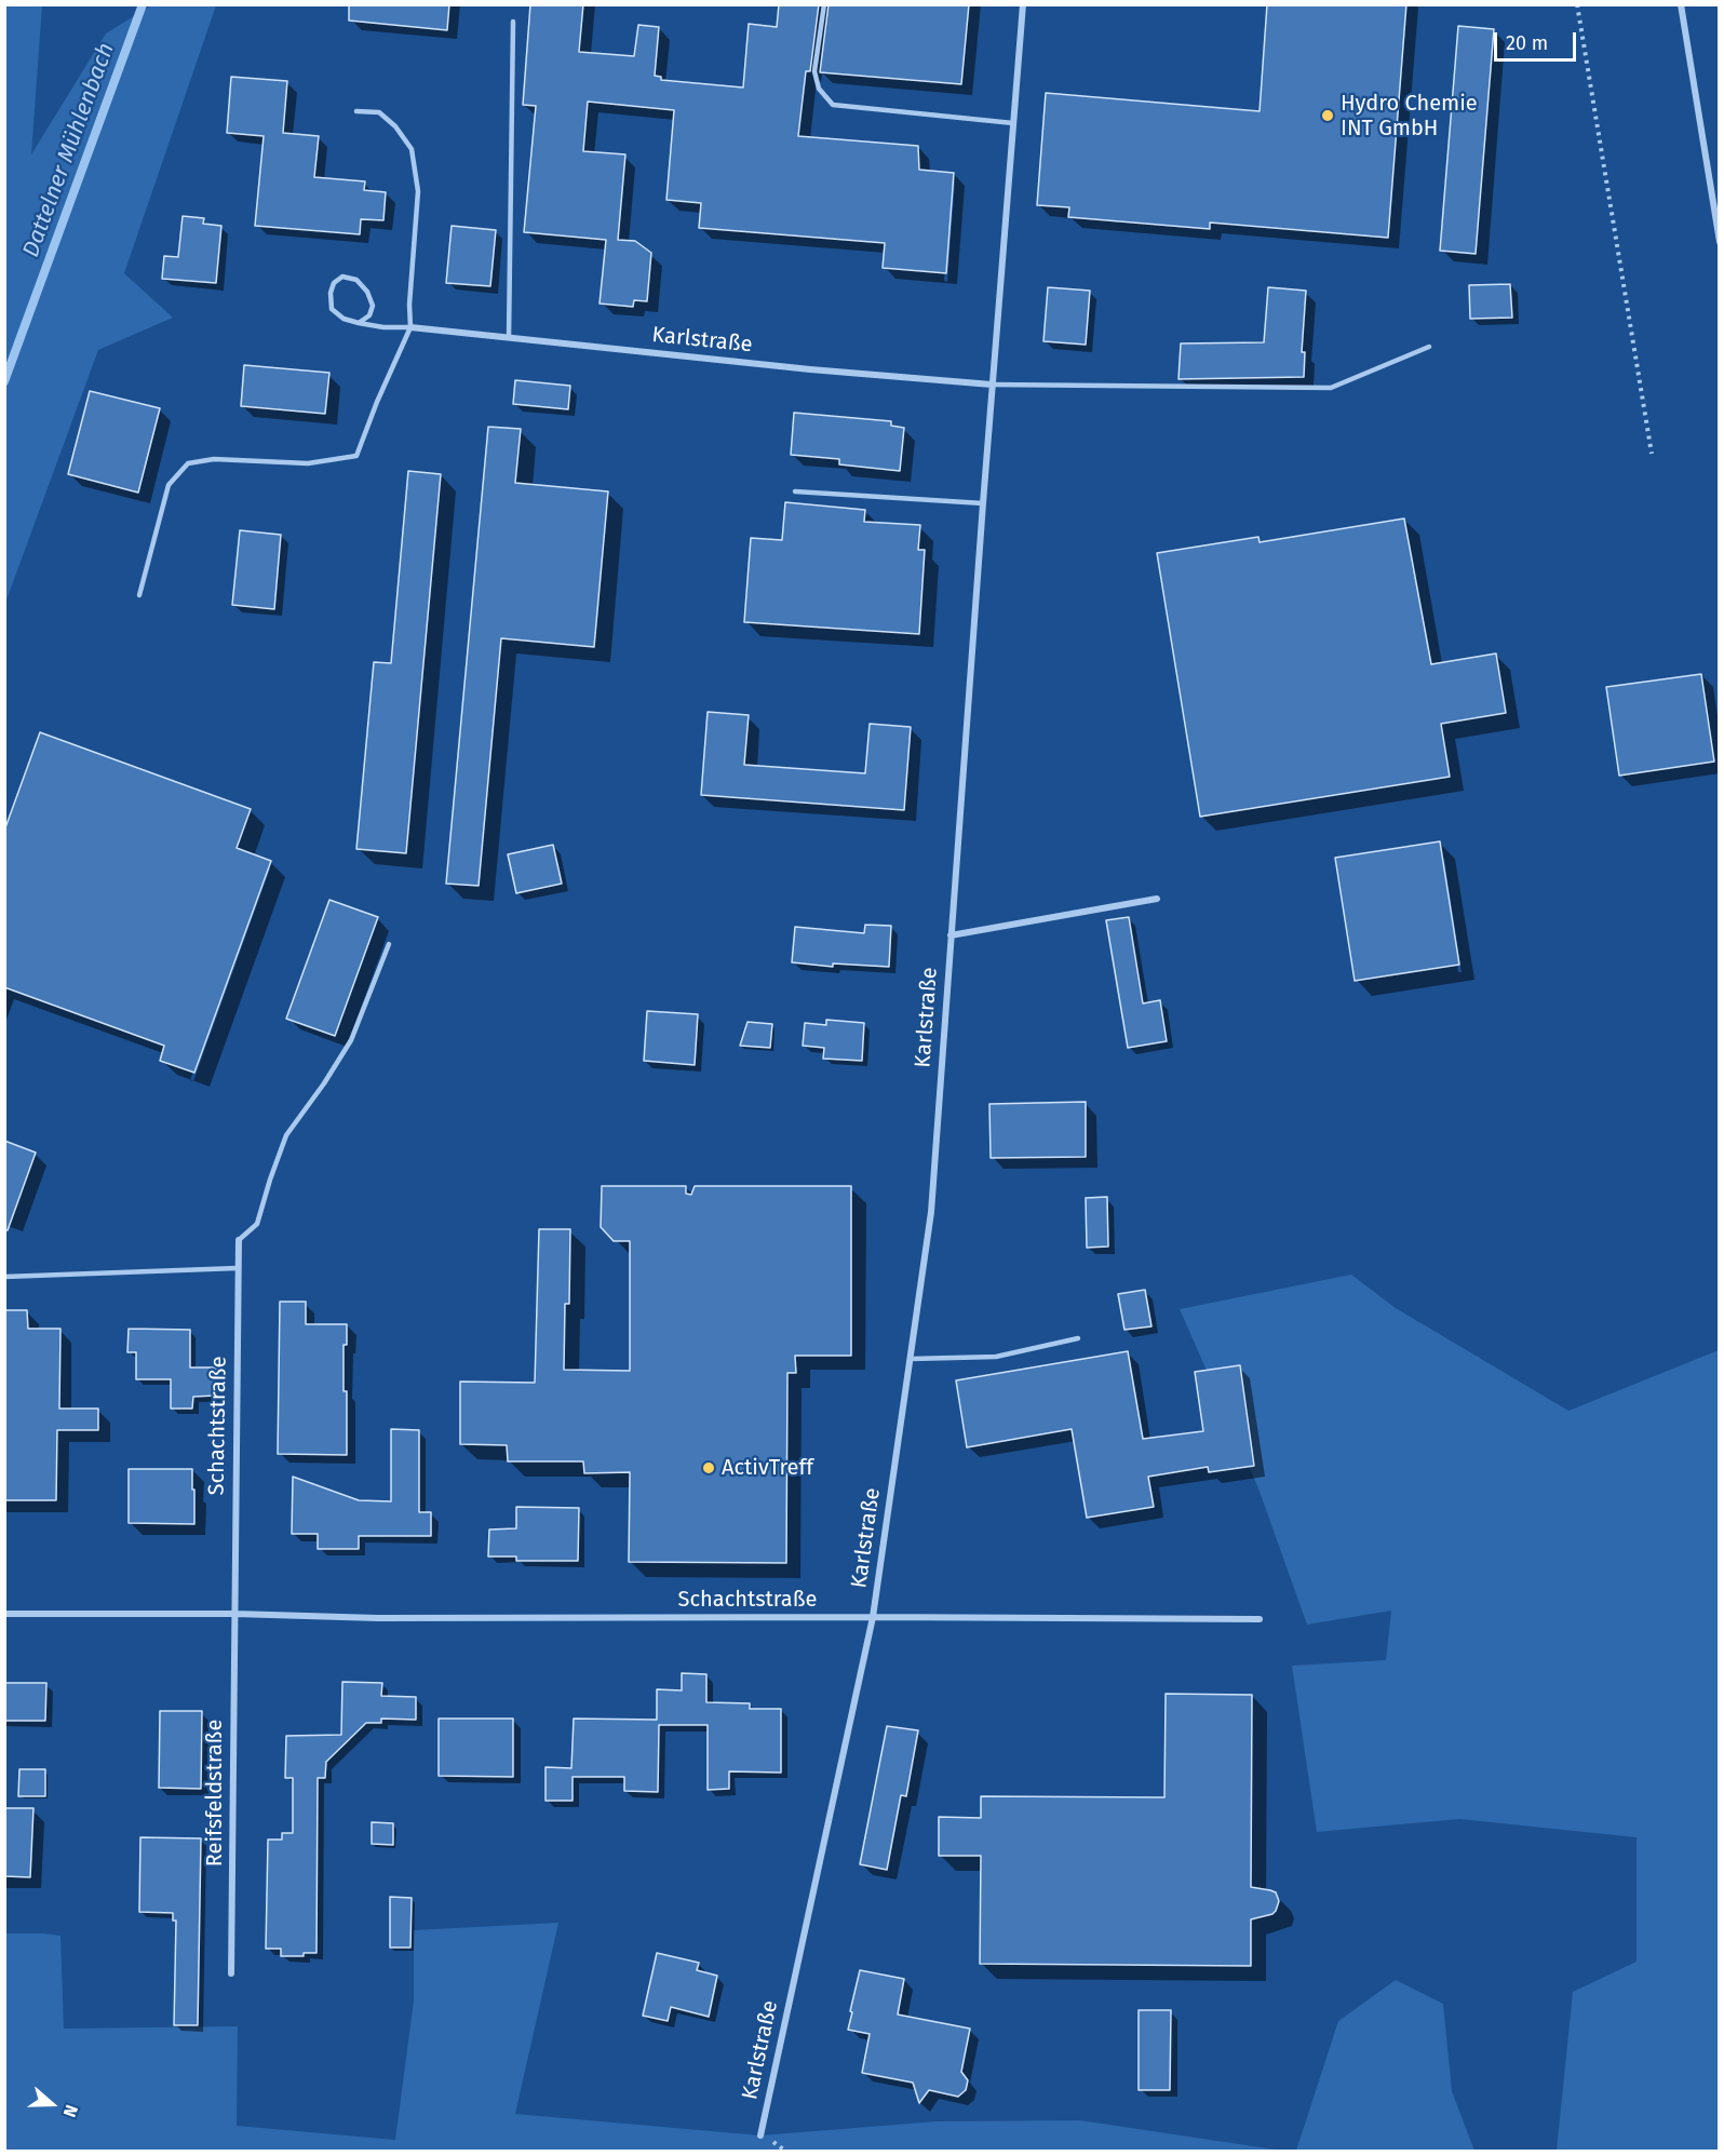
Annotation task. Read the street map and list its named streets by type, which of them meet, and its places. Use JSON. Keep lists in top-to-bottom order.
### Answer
{
  "streets": {
    "street": ["Karlstraße", "Schachtstraße", "Reifsfeldstraße"]
  },
  "crossings": [
    ["Karlstraße", "Schachtstraße"],
    ["Schachtstraße", "Reifsfeldstraße"]
  ],
  "water": ["Dattelner Mühlenbach"],
  "places": ["Hydro Chemie INT GmbH", "ActivTreff"],
  "scale_bar": "20 m",
  "north": "right"
}
